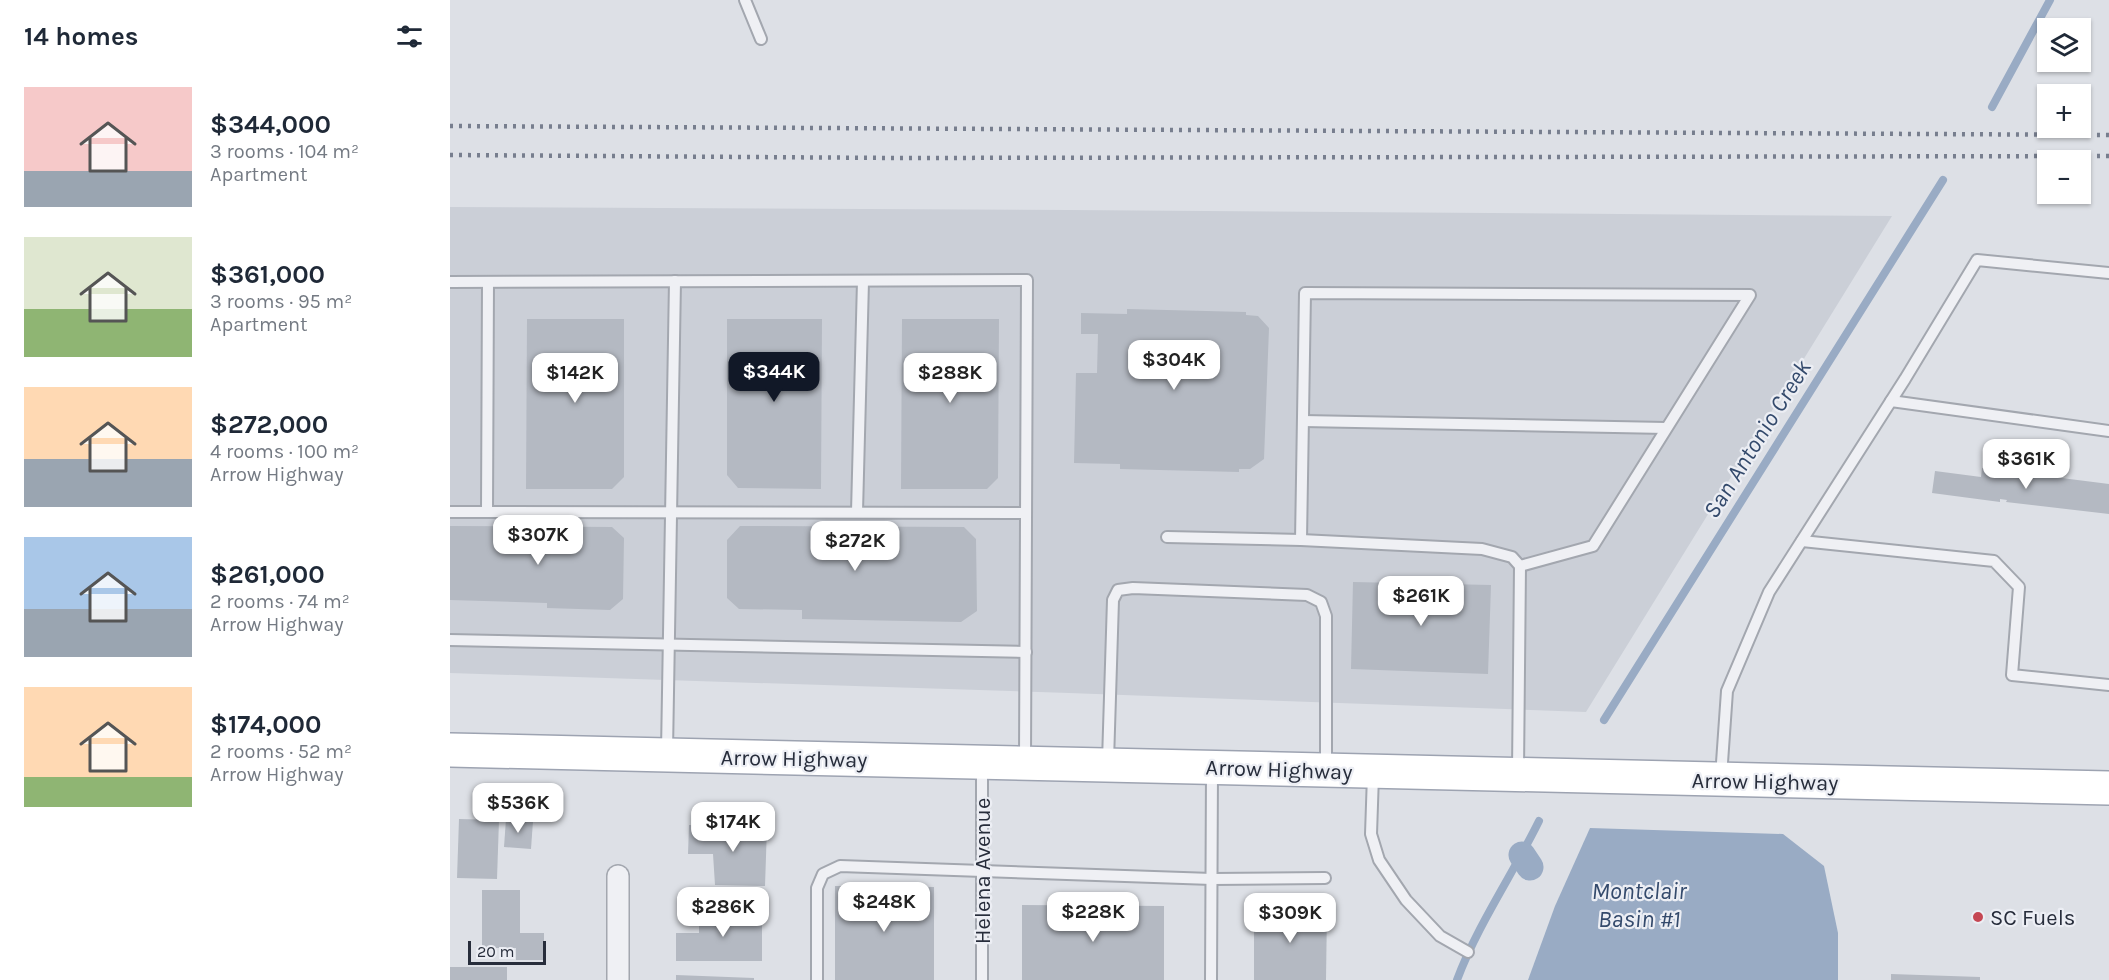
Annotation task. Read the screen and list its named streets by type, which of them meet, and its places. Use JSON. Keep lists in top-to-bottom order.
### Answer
{
  "streets": {
    "main road": ["Arrow Highway"],
    "lane": ["Helena Avenue"]
  },
  "crossings": [
    ["Arrow Highway", "Helena Avenue"]
  ],
  "water": ["San Antonio Creek", "Montclair Basin #1"],
  "places": ["SC Fuels"],
  "scale_bar": "20 m",
  "page": {
    "heading": "14 homes",
    "map_buttons": ["+", "−"],
    "list": [
      {
        "name": "$344,000",
        "note": "3 rooms · 104 m² · Apartment"
      },
      {
        "name": "$361,000",
        "note": "3 rooms · 95 m² · Apartment"
      },
      {
        "name": "$272,000",
        "note": "4 rooms · 100 m² · Arrow Highway"
      },
      {
        "name": "$261,000",
        "note": "2 rooms · 74 m² · Arrow Highway"
      },
      {
        "name": "$174,000",
        "note": "2 rooms · 52 m² · Arrow Highway"
      }
    ],
    "price": [
      "$304K",
      "$344K",
      "$142K",
      "$288K",
      "$361K",
      "$307K",
      "$272K",
      "$261K",
      "$536K",
      "$174K",
      "$248K",
      "$286K",
      "$228K",
      "$309K"
    ],
    "scale": "20 m"
  }
}
